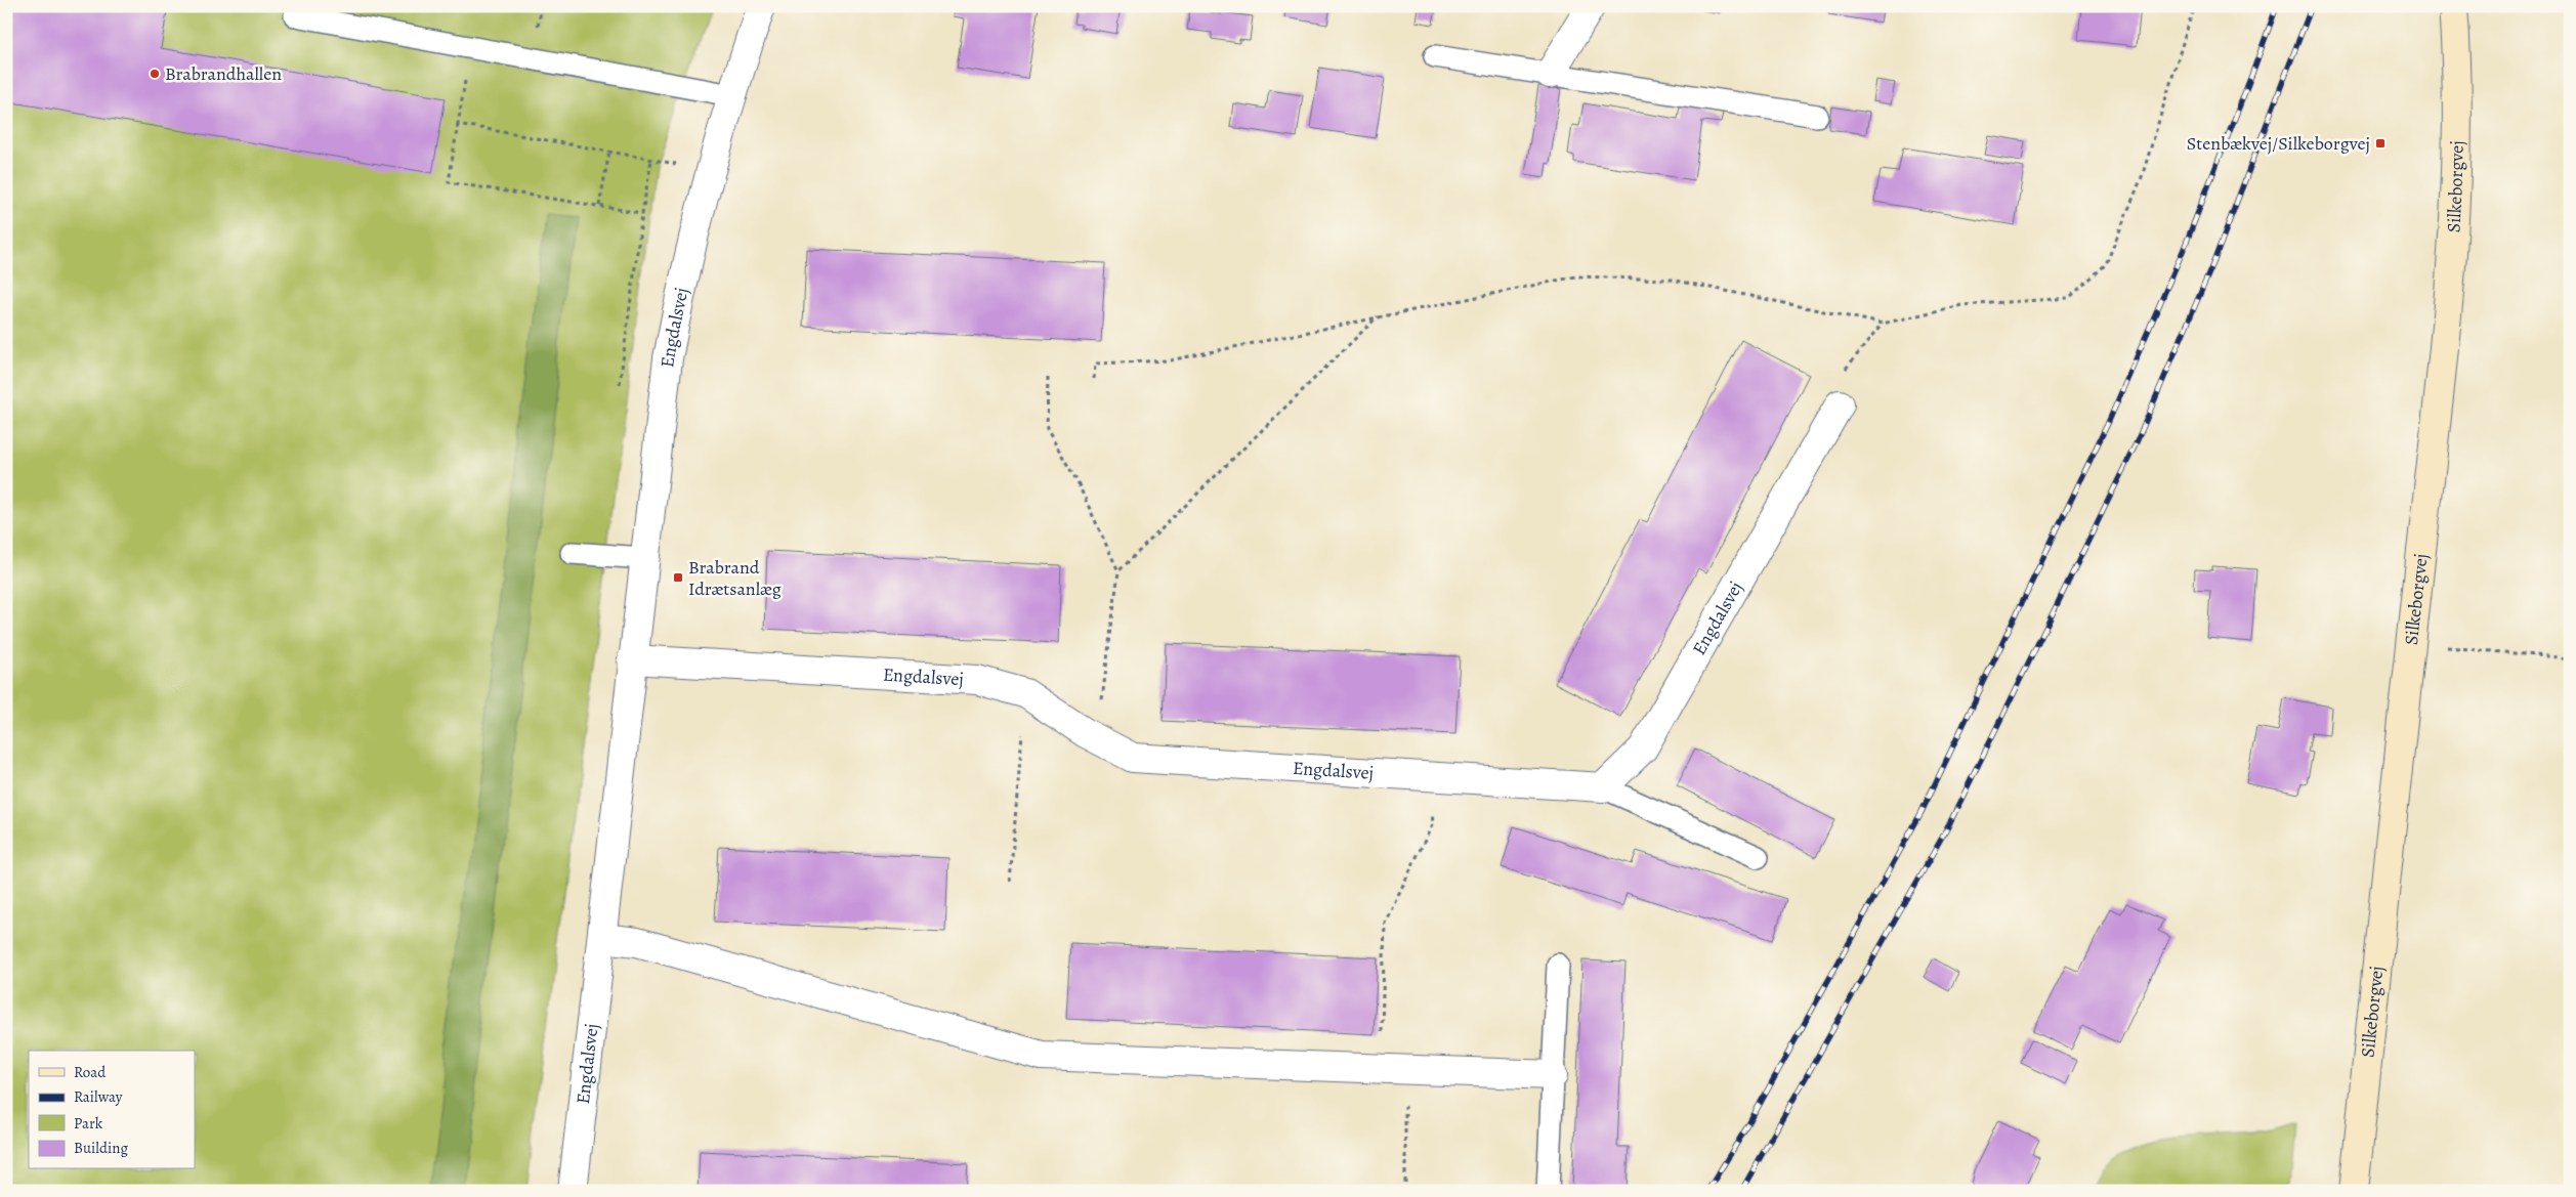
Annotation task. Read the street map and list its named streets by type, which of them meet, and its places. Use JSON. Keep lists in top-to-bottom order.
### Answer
{
  "streets": {
    "main road": ["Silkeborgvej"],
    "street": ["Engdalsvej"]
  },
  "places": {
    "other": ["Brabrandhallen"],
    "transit": ["Stenbækvej/Silkeborgvej", "Brabrand Idrætsanlæg"]
  },
  "legend": [
    "Road",
    "Railway",
    "Park",
    "Building"
  ]
}
